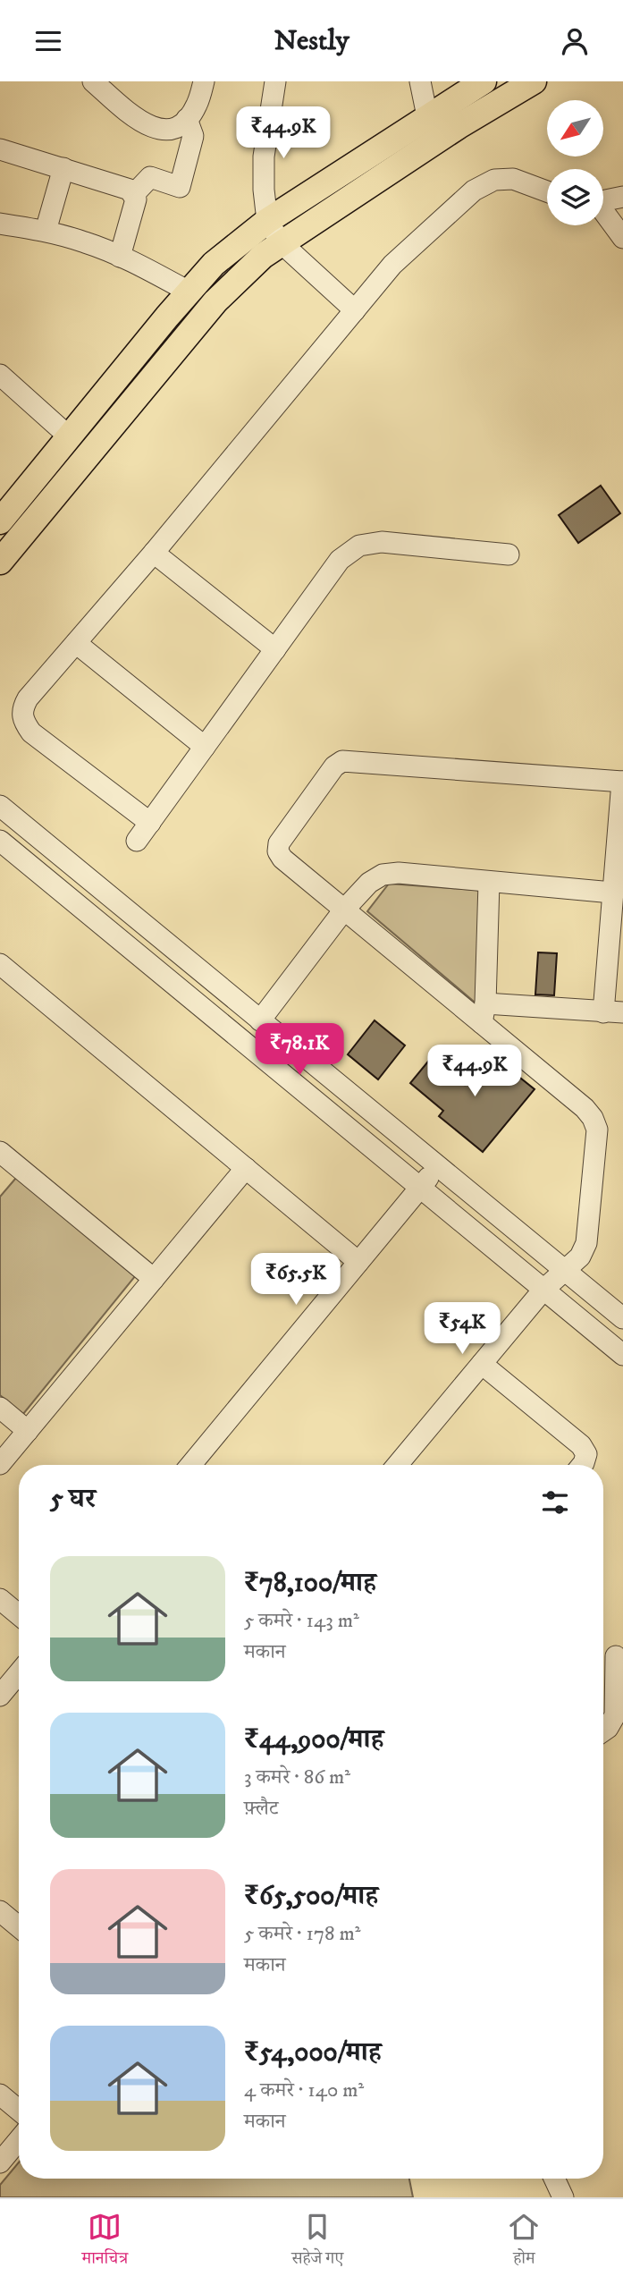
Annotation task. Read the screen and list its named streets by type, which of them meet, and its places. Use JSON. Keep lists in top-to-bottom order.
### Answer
{
  "north": "bottom left",
  "page": {
    "header": "Nestly",
    "price": [
      "₹44.9K",
      "₹78.1K",
      "₹44.9K",
      "₹65.5K",
      "₹54K"
    ],
    "heading": "5 घर",
    "list": [
      {
        "name": "₹78,100/माह",
        "note": "5 कमरे · 143 m² · मकान"
      },
      {
        "name": "₹44,900/माह",
        "note": "3 कमरे · 86 m² · फ़्लैट"
      },
      {
        "name": "₹65,500/माह",
        "note": "5 कमरे · 178 m² · मकान"
      },
      {
        "name": "₹54,000/माह",
        "note": "4 कमरे · 140 m² · मकान"
      }
    ],
    "tabs": ["मानचित्र", "सहेजे गए", "होम"]
  }
}
